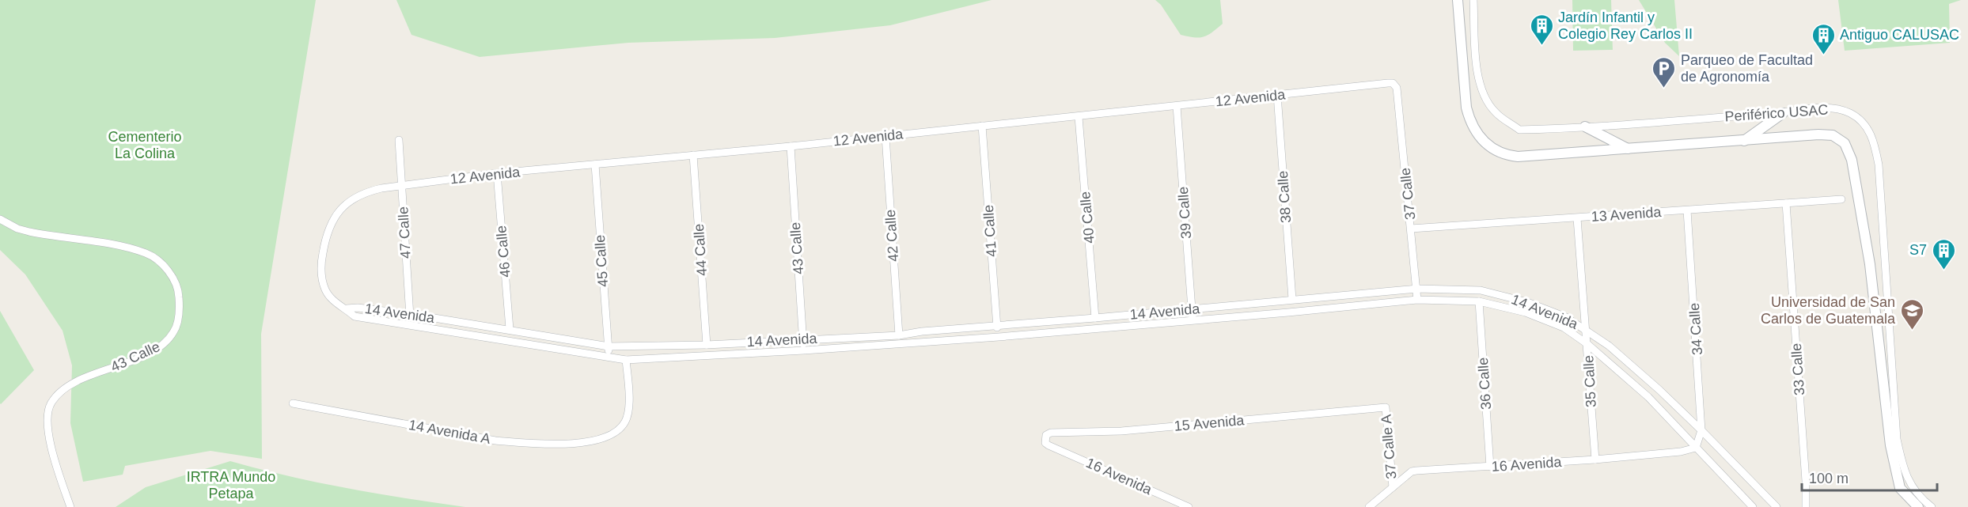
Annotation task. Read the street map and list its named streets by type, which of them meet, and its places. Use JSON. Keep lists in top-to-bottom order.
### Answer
{
  "streets": {
    "street": [
      "12 Avenida",
      "Periférico USAC",
      "37 Calle",
      "38 Calle",
      "39 Calle",
      "13 Avenida",
      "40 Calle",
      "41 Calle",
      "47 Calle",
      "42 Calle",
      "43 Calle",
      "44 Calle",
      "46 Calle",
      "45 Calle",
      "14 Avenida",
      "34 Calle",
      "33 Calle",
      "35 Calle",
      "36 Calle",
      "15 Avenida",
      "14 Avenida A",
      "37 Calle A",
      "16 Avenida"
    ]
  },
  "crossings": [
    ["12 Avenida", "37 Calle"],
    ["12 Avenida", "38 Calle"],
    ["12 Avenida", "39 Calle"],
    ["12 Avenida", "40 Calle"],
    ["12 Avenida", "41 Calle"],
    ["12 Avenida", "47 Calle"],
    ["12 Avenida", "42 Calle"],
    ["12 Avenida", "43 Calle"],
    ["12 Avenida", "44 Calle"],
    ["12 Avenida", "46 Calle"],
    ["12 Avenida", "45 Calle"],
    ["12 Avenida", "14 Avenida"],
    ["37 Calle", "13 Avenida"],
    ["37 Calle", "14 Avenida"],
    ["38 Calle", "14 Avenida"],
    ["39 Calle", "14 Avenida"],
    ["13 Avenida", "34 Calle"],
    ["13 Avenida", "33 Calle"],
    ["13 Avenida", "35 Calle"],
    ["40 Calle", "14 Avenida"],
    ["41 Calle", "14 Avenida"],
    ["47 Calle", "14 Avenida"],
    ["42 Calle", "14 Avenida"],
    ["43 Calle", "14 Avenida"],
    ["44 Calle", "14 Avenida"],
    ["46 Calle", "14 Avenida"],
    ["45 Calle", "14 Avenida"],
    ["14 Avenida", "34 Calle"],
    ["14 Avenida", "35 Calle"],
    ["14 Avenida", "36 Calle"],
    ["14 Avenida", "14 Avenida A"],
    ["14 Avenida", "16 Avenida"],
    ["34 Calle", "16 Avenida"],
    ["35 Calle", "16 Avenida"],
    ["36 Calle", "16 Avenida"],
    ["15 Avenida", "37 Calle A"],
    ["15 Avenida", "16 Avenida"],
    ["37 Calle A", "16 Avenida"]
  ],
  "parks": ["Cementerio La Colina", "IRTRA Mundo Petapa"],
  "places": {
    "building": ["Jardín Infantil y Colegio Rey Carlos II", "Antiguo CALUSAC", "S7"],
    "parking": ["Parqueo de Facultad de Agronomía"],
    "school or university": ["Universidad de San Carlos de Guatemala"]
  },
  "scale_bar": "100 m"
}
